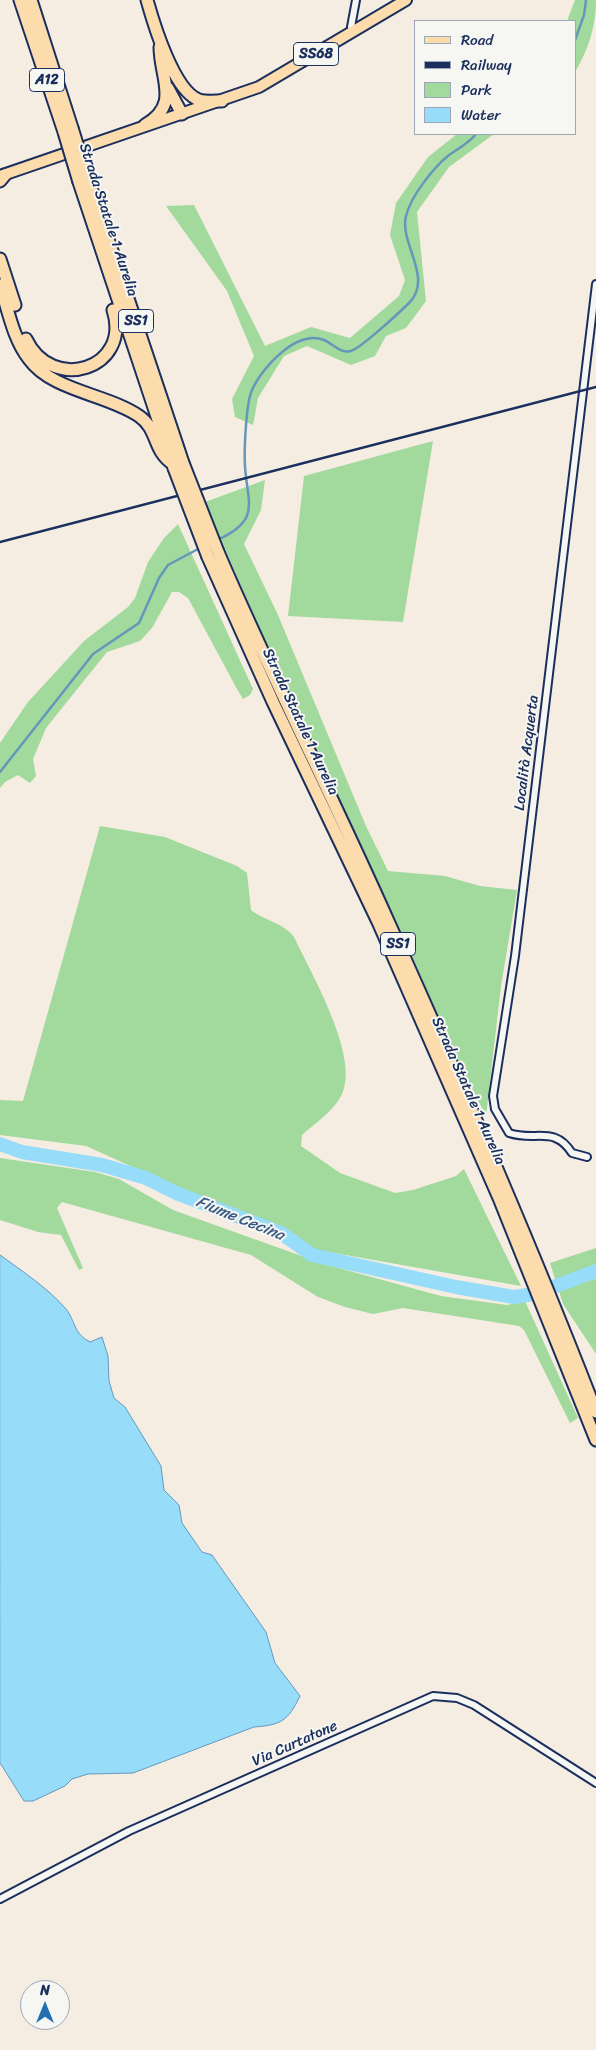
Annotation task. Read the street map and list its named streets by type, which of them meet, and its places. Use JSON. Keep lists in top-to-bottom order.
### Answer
{
  "streets": {
    "highway": ["A12", "Strada Statale 1 Aurelia", "SS1"],
    "main road": ["SS68"],
    "street": ["Località Acquerta", "Via Curtatone"]
  },
  "crossings": [
    ["Strada Statale 1 Aurelia", "SS1"]
  ],
  "water": ["Fiume Cecina"],
  "legend": [
    "Road",
    "Railway",
    "Park",
    "Water"
  ],
  "north": "top"
}
